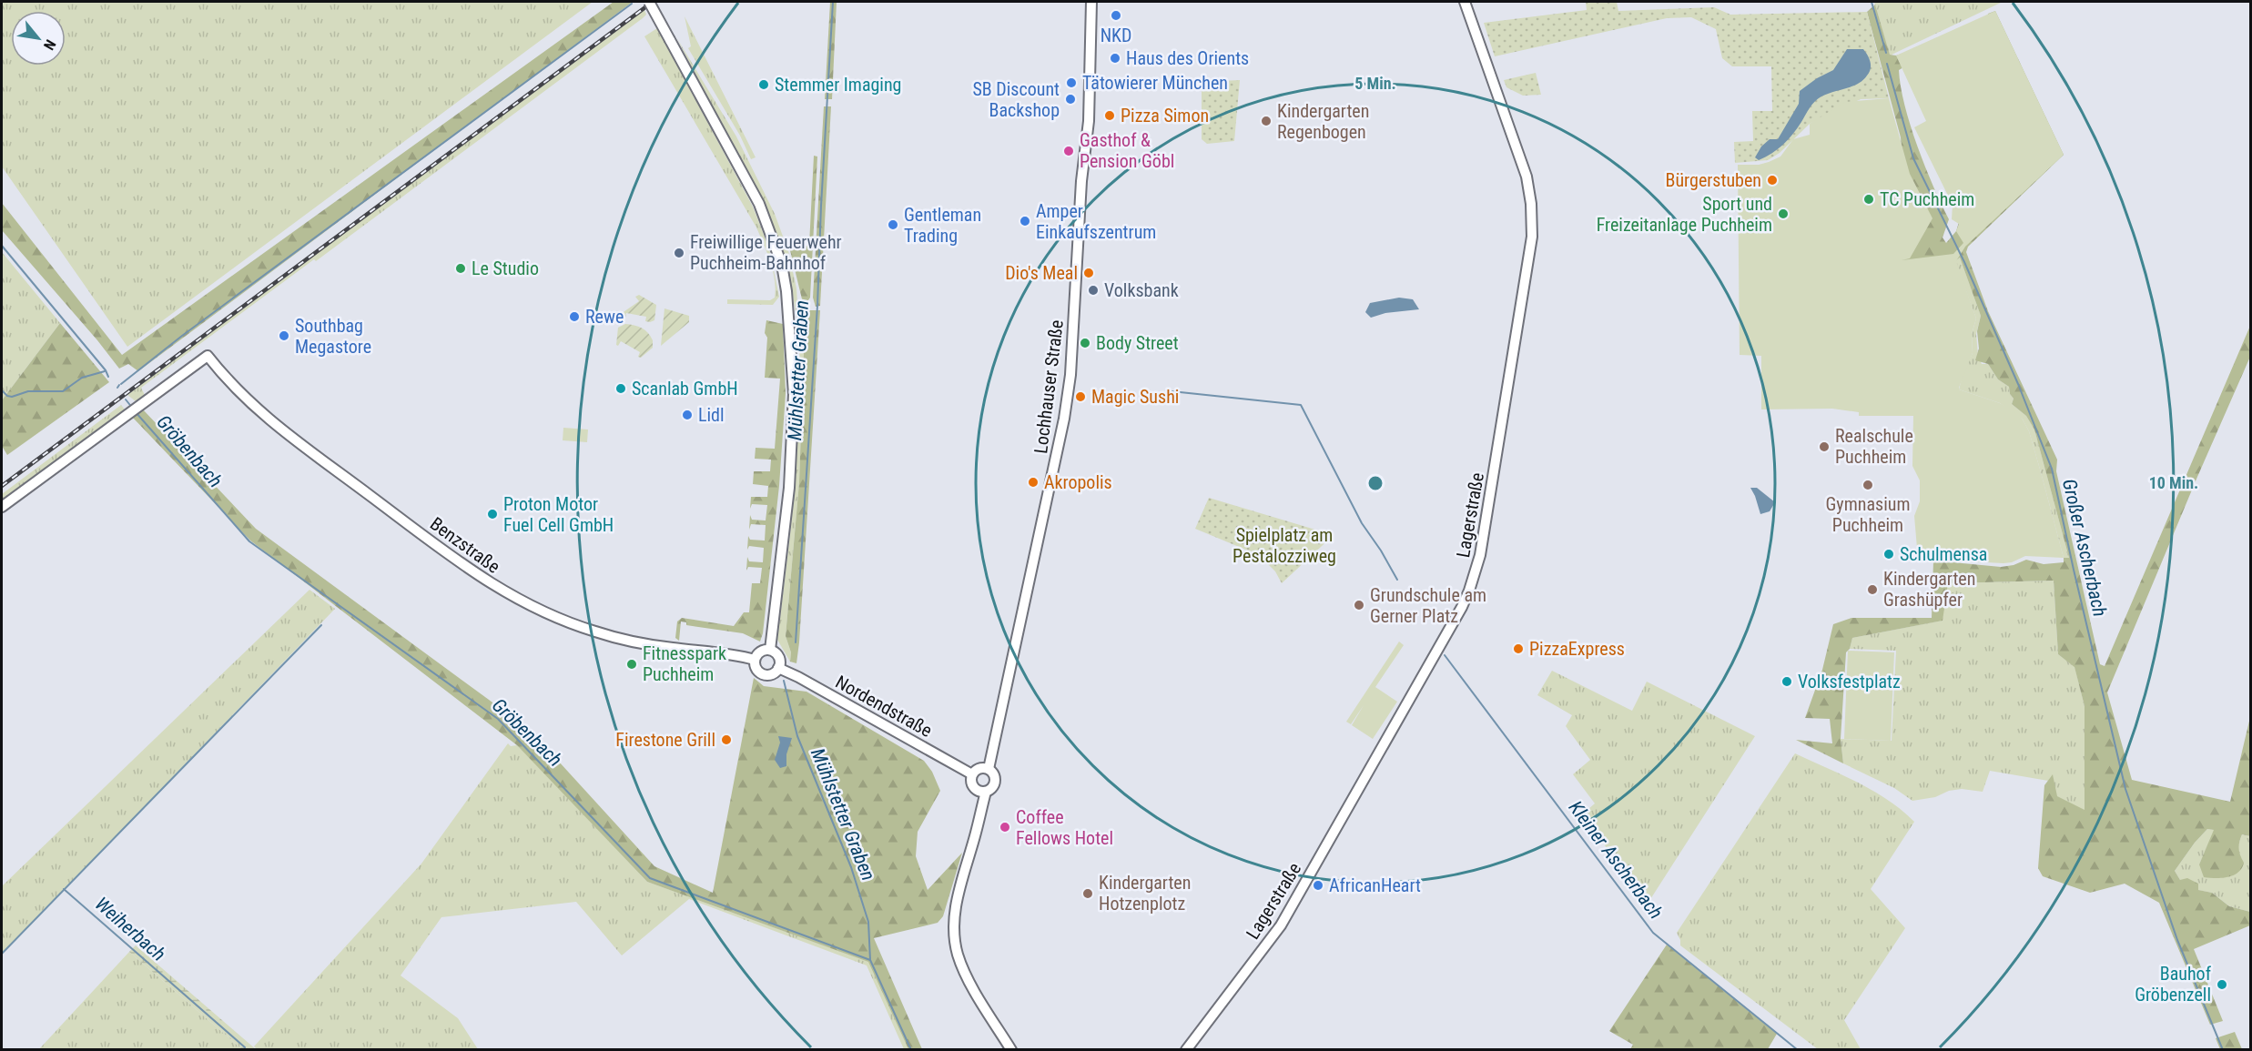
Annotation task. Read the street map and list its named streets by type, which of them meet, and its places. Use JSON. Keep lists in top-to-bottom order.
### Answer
{
  "streets": {
    "street": [
      "Lochhauser Straße",
      "Lagerstraße",
      "Benzstraße",
      "Nordendstraße"
    ]
  },
  "crossings": [
    ["Lochhauser Straße", "Nordendstraße"],
    ["Benzstraße", "Nordendstraße"]
  ],
  "water": [
    "Mühlstetter Graben",
    "Gröbenbach",
    "Großer Ascherbach",
    "Kleiner Ascherbach",
    "Weiherbach"
  ],
  "parks": ["Spielplatz am Pestalozziweg"],
  "places": [
    "NKD",
    "Haus des Orients",
    "Tätowierer München",
    "Stemmer Imaging",
    "SB Discount Backshop",
    "Pizza Simon",
    "Kindergarten Regenbogen",
    "Gasthof & Pension Göbl",
    "Bürgerstuben",
    "TC Puchheim",
    "Sport und Freizeitanlage Puchheim",
    "Amper Einkaufszentrum",
    "Gentleman Trading",
    "Freiwillige Feuerwehr Puchheim-Bahnhof",
    "Le Studio",
    "Dio's Meal",
    "Volksbank",
    "Rewe",
    "Southbag Megastore",
    "Body Street",
    "Scanlab GmbH",
    "Magic Sushi",
    "Lidl",
    "Realschule Puchheim",
    "Akropolis",
    "Gymnasium Puchheim",
    "Proton Motor Fuel Cell GmbH",
    "Schulmensa",
    "Kindergarten Grashüpfer",
    "Grundschule am Gerner Platz",
    "PizzaExpress",
    "Fitnesspark Puchheim",
    "Volksfestplatz",
    "Firestone Grill",
    "Coffee Fellows Hotel",
    "AfricanHeart",
    "Kindergarten Hotzenplotz",
    "Bauhof Gröbenzell"
  ],
  "north": "bottom right",
  "rings": ["5 Min.", "10 Min."]
}
